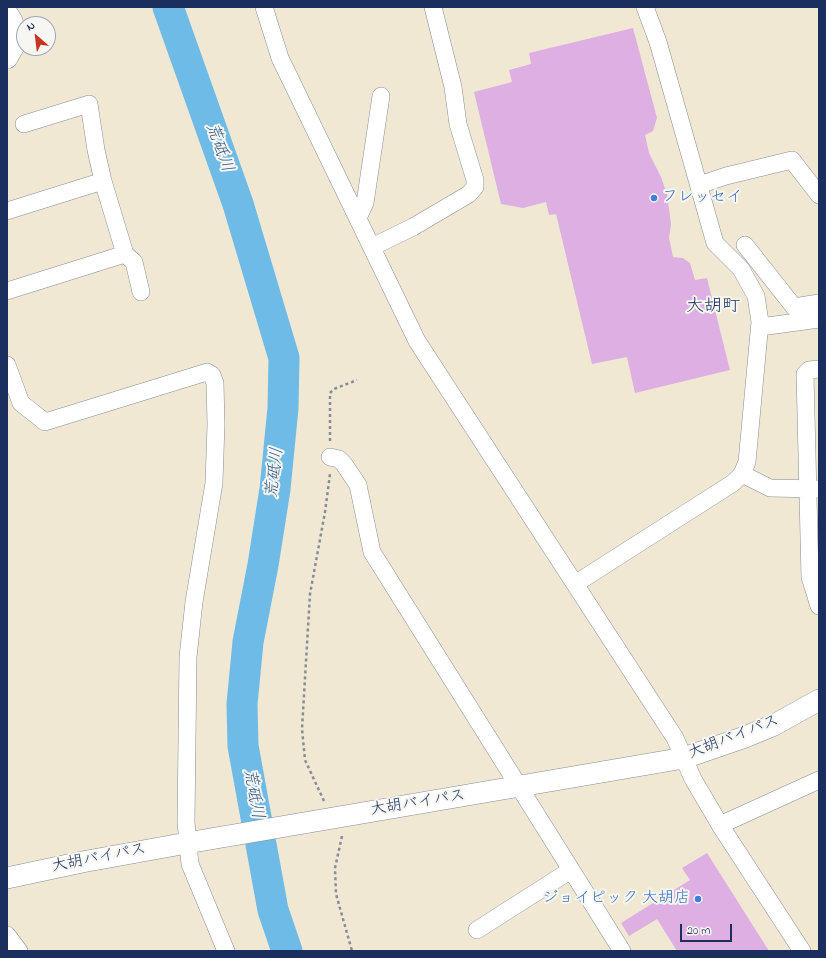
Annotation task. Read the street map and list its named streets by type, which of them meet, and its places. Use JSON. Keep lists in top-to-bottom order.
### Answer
{
  "streets": {
    "main road": ["大胡バイパス"]
  },
  "districts": ["大胡町"],
  "water": ["荒砥川"],
  "places": ["フレッセイ", "ジョイピック 大胡店"],
  "scale_bar": "20 m",
  "north": "top left"
}
